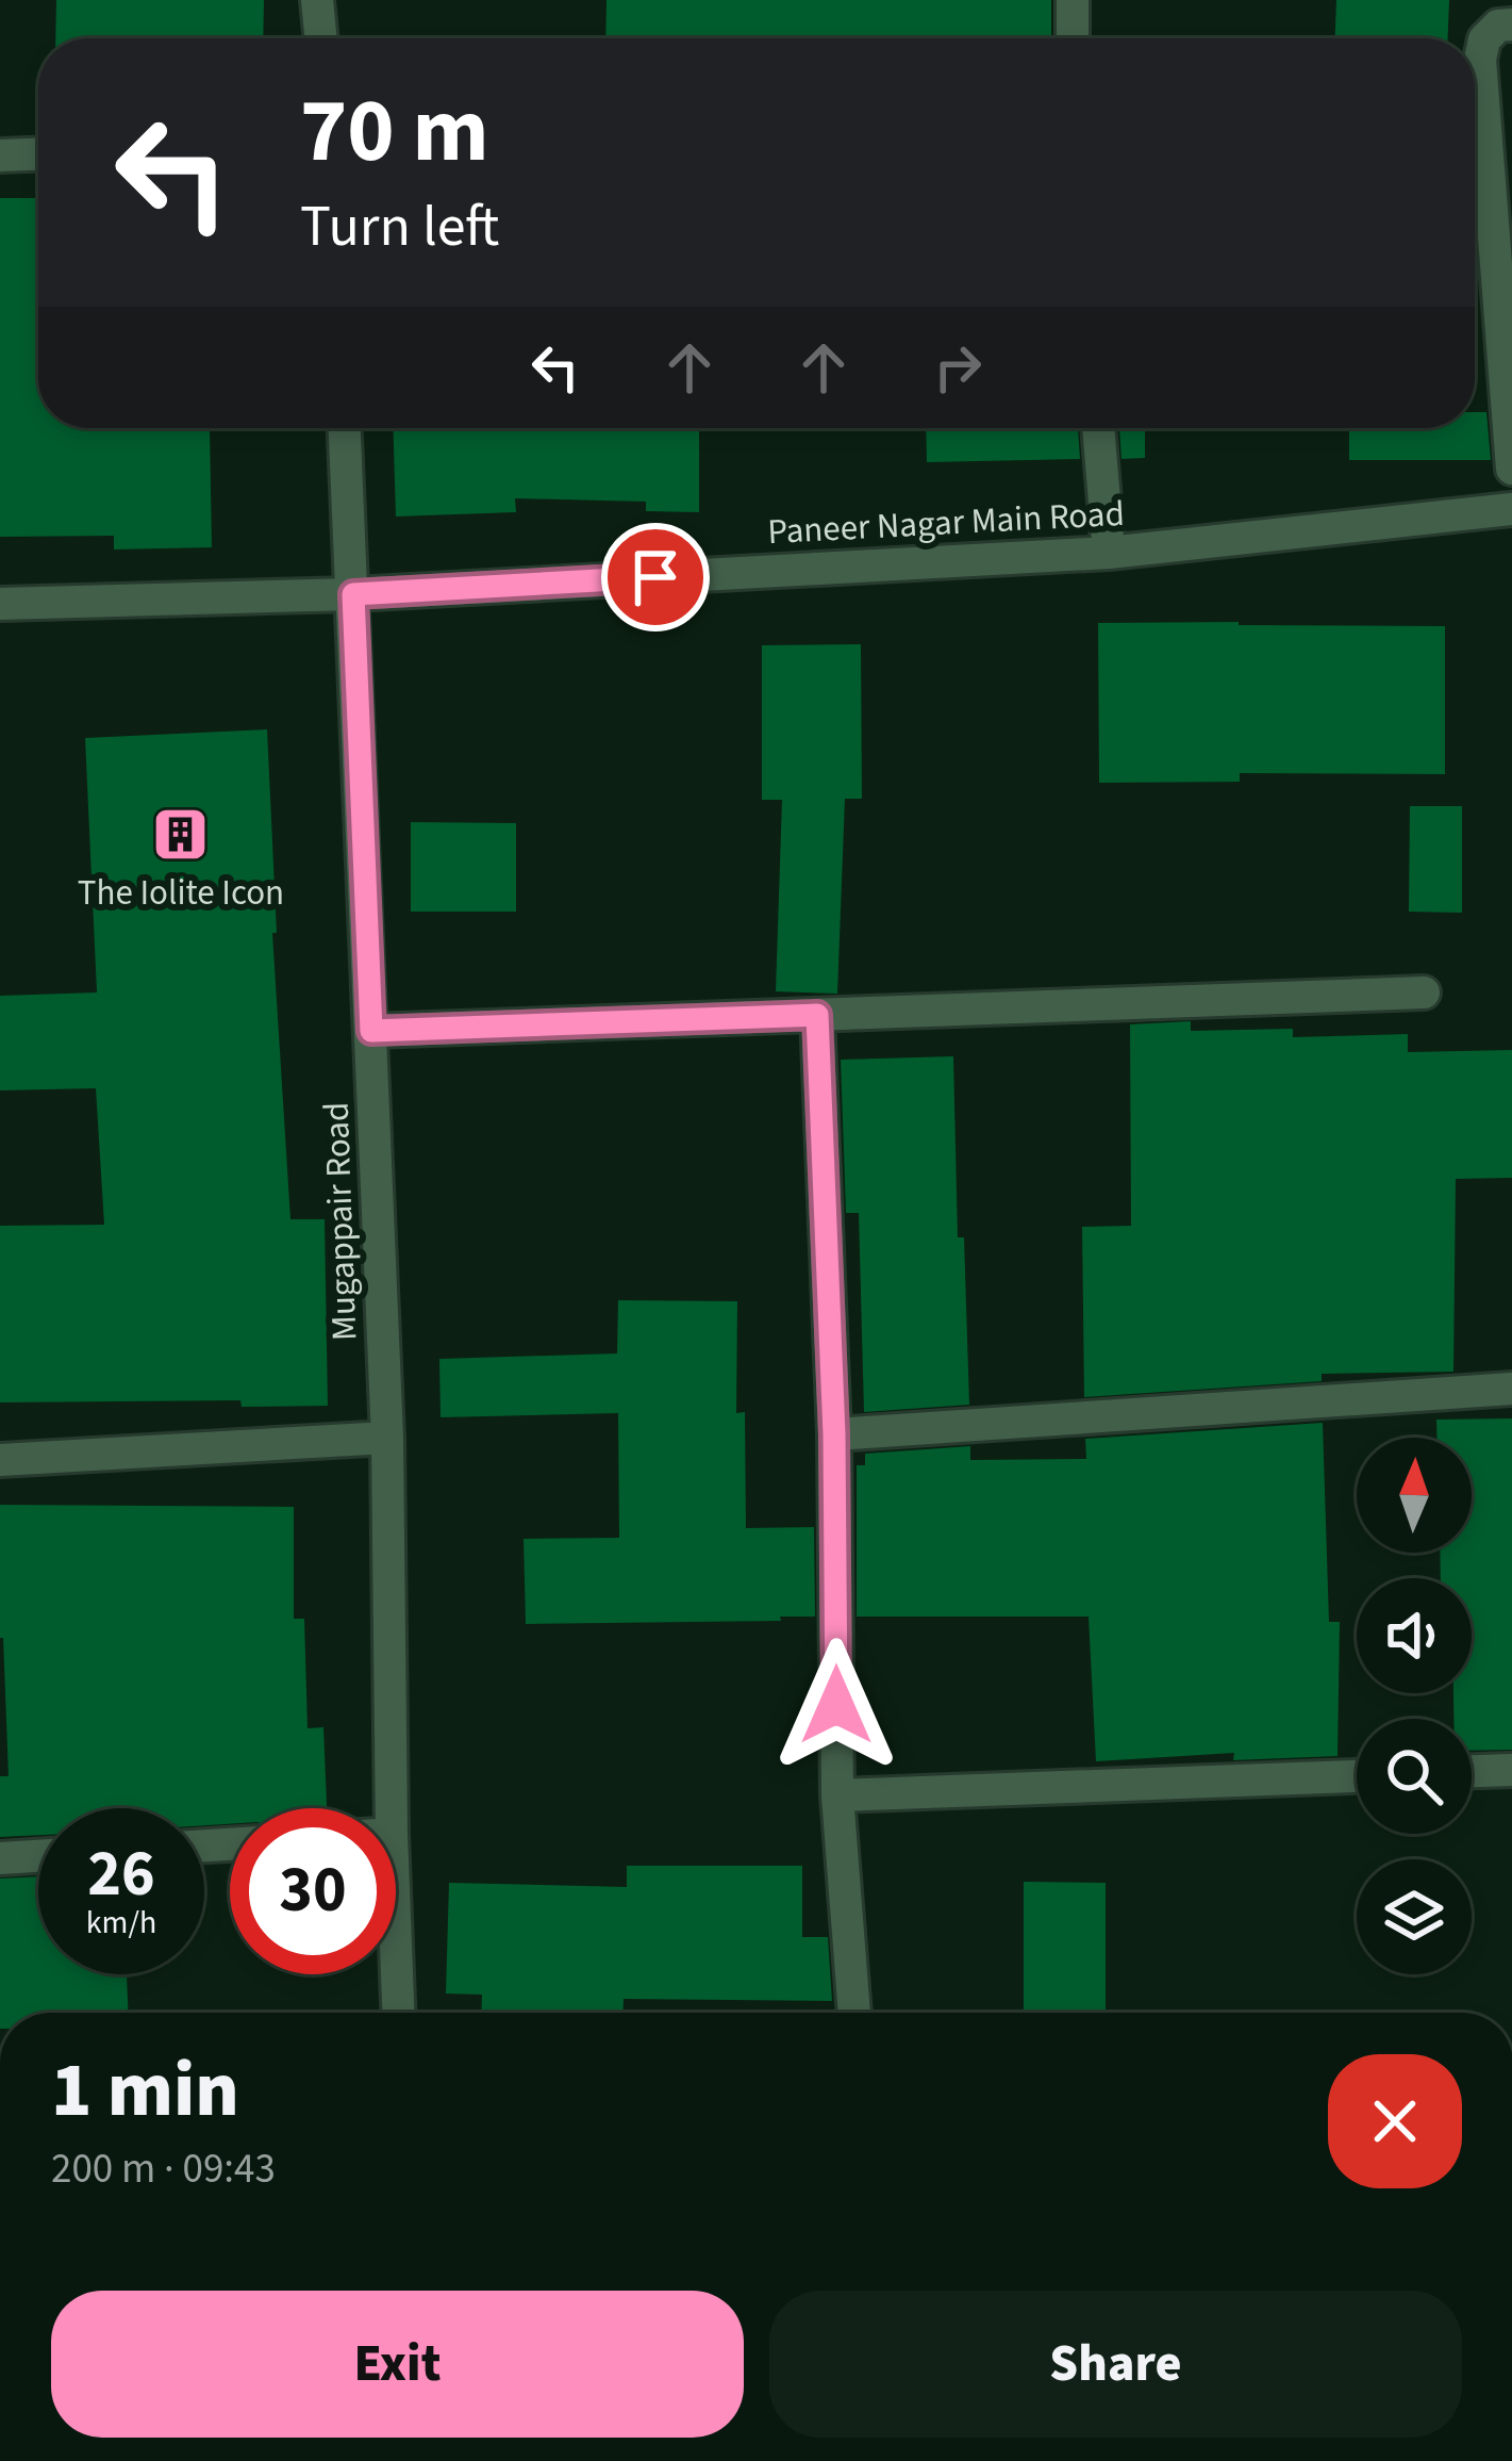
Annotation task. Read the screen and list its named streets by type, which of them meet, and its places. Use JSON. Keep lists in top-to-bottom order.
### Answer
{
  "streets": {
    "street": ["Paneer Nagar Main Road", "Mugappair Road"]
  },
  "crossings": [
    ["Paneer Nagar Main Road", "Mugappair Road"]
  ],
  "places": {
    "building": ["The Iolite Icon"]
  },
  "north": "top",
  "page": {
    "turn": ["70 m", "Turn left"],
    "speed": "26 km/h",
    "limit": "30",
    "heading": ["1 min", "200 m · 09:43"],
    "buttons": ["Exit", "Share"]
  }
}
